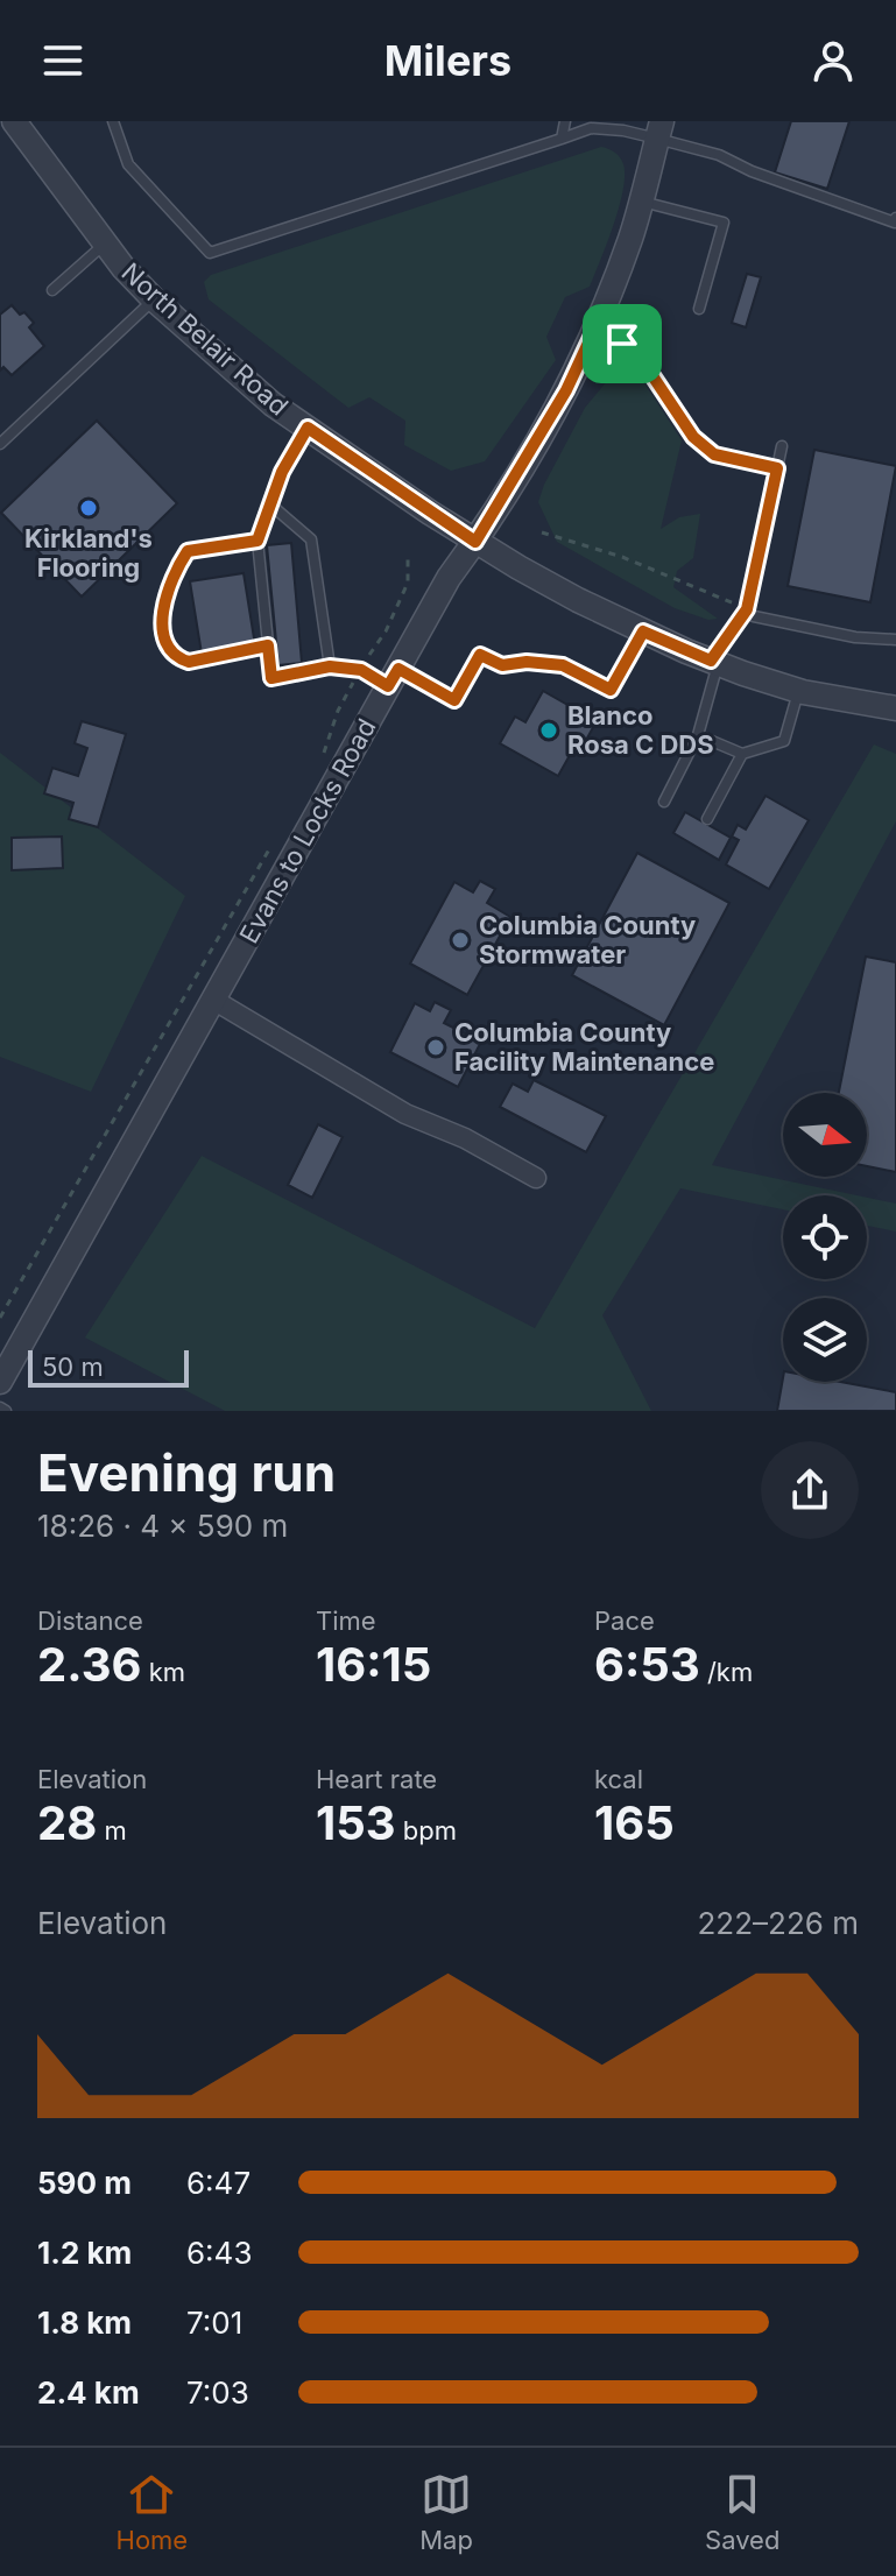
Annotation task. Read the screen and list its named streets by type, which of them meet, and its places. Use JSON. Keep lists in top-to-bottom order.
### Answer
{
  "streets": {
    "street": ["North Belair Road", "Evans to Locks Road"]
  },
  "crossings": [
    ["North Belair Road", "Evans to Locks Road"]
  ],
  "places": [
    "Kirkland's Flooring",
    "Blanco Rosa C DDS",
    "Columbia County Stormwater",
    "Columbia County Facility Maintenance"
  ],
  "scale_bar": "50 m",
  "north": "right",
  "page": {
    "header": "Milers",
    "scale": "50 m",
    "heading": ["Evening run", "18:26 · 4 × 590 m"],
    "stats": [
      ["Distance", "2.36 km"],
      ["Time", "16:15"],
      ["Pace", "6:53 /km"],
      ["Elevation", "28 m"],
      ["Heart rate", "153 bpm"],
      ["kcal", "165"]
    ],
    "chart": ["Elevation", "222–226 m"],
    "list": [
      {
        "name": "590 m",
        "note": "6:47"
      },
      {
        "name": "1.2 km",
        "note": "6:43"
      },
      {
        "name": "1.8 km",
        "note": "7:01"
      },
      {
        "name": "2.4 km",
        "note": "7:03"
      }
    ],
    "tabs": ["Home", "Map", "Saved"]
  }
}
